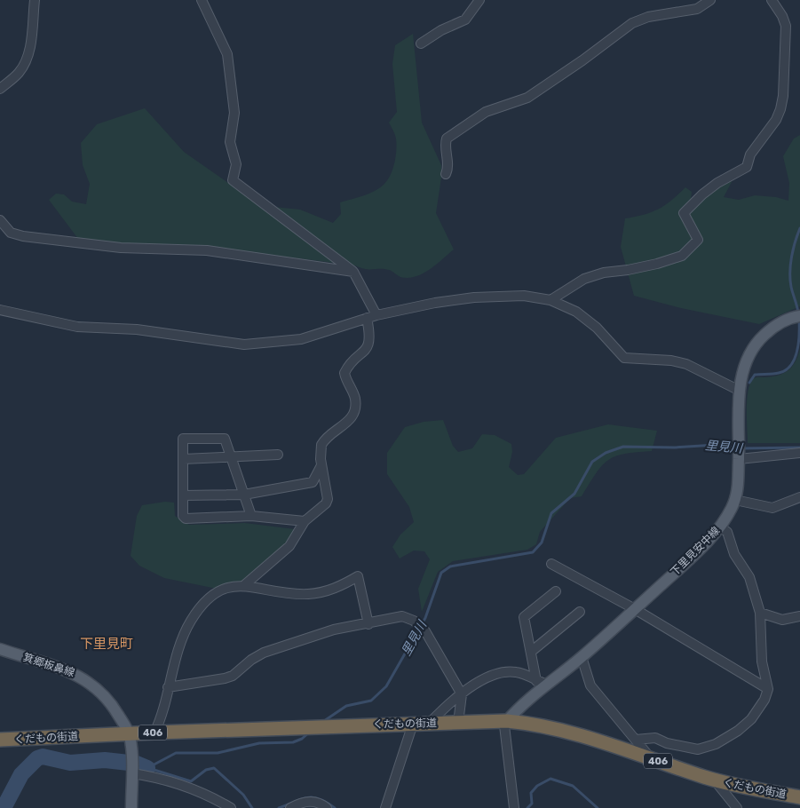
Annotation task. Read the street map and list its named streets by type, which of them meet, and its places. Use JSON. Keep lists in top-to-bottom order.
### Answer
{
  "streets": {
    "highway": ["くだもの街道", "406"],
    "main road": ["下里見安中線", "箕郷板鼻線"]
  },
  "crossings": [
    ["下里見安中線", "くだもの街道"],
    ["箕郷板鼻線", "くだもの街道"]
  ],
  "districts": ["下里見町"],
  "water": ["里見川"]
}
